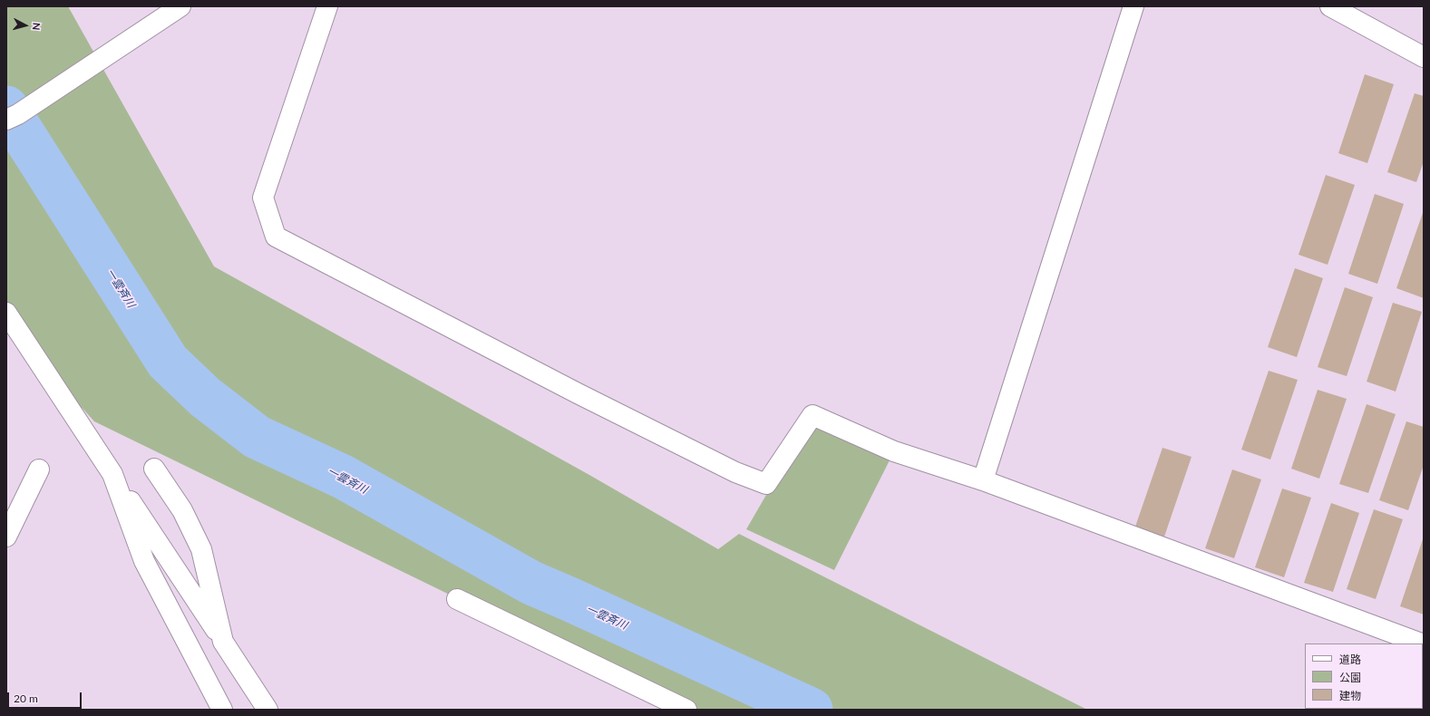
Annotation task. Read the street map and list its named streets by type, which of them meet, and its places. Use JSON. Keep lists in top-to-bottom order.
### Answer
{
  "water": ["一雲斉川"],
  "legend": ["道路", "公園", "建物"],
  "scale_bar": "20 m",
  "north": "right"
}
